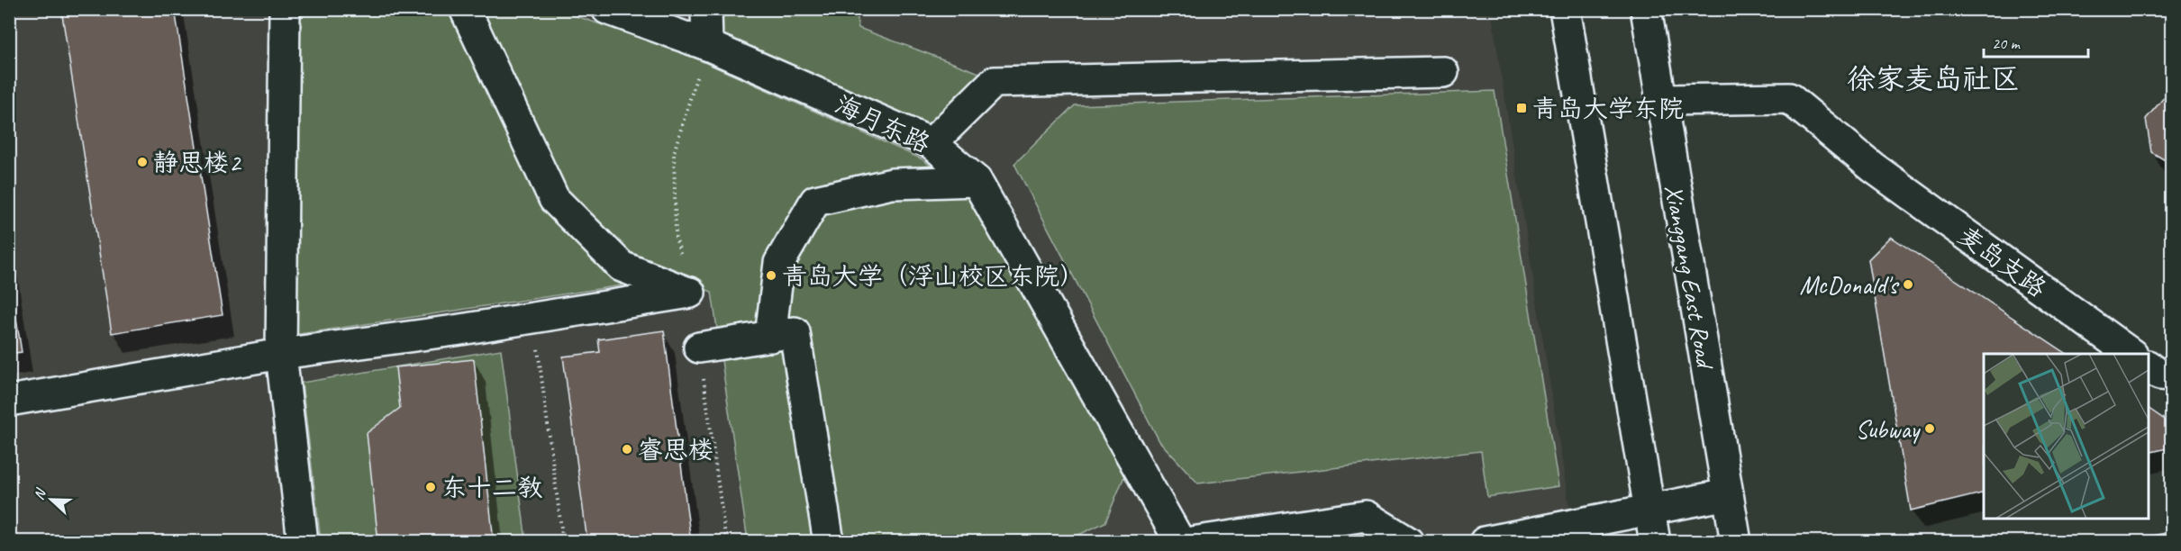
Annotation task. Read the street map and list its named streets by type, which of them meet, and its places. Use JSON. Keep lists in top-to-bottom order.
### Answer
{
  "streets": {
    "street": ["海月东路", "麦岛支路", "Xianggang East Road"]
  },
  "crossings": [
    ["麦岛支路", "Xianggang East Road"]
  ],
  "districts": ["徐家麦岛社区"],
  "places": {
    "transit": ["青岛大学东院"],
    "other": [
      "静思楼2",
      "青岛大学（浮山校区东院）",
      "McDonald's",
      "Subway",
      "睿思楼",
      "东十二教"
    ]
  },
  "scale_bar": "20 m",
  "north": "left"
}
